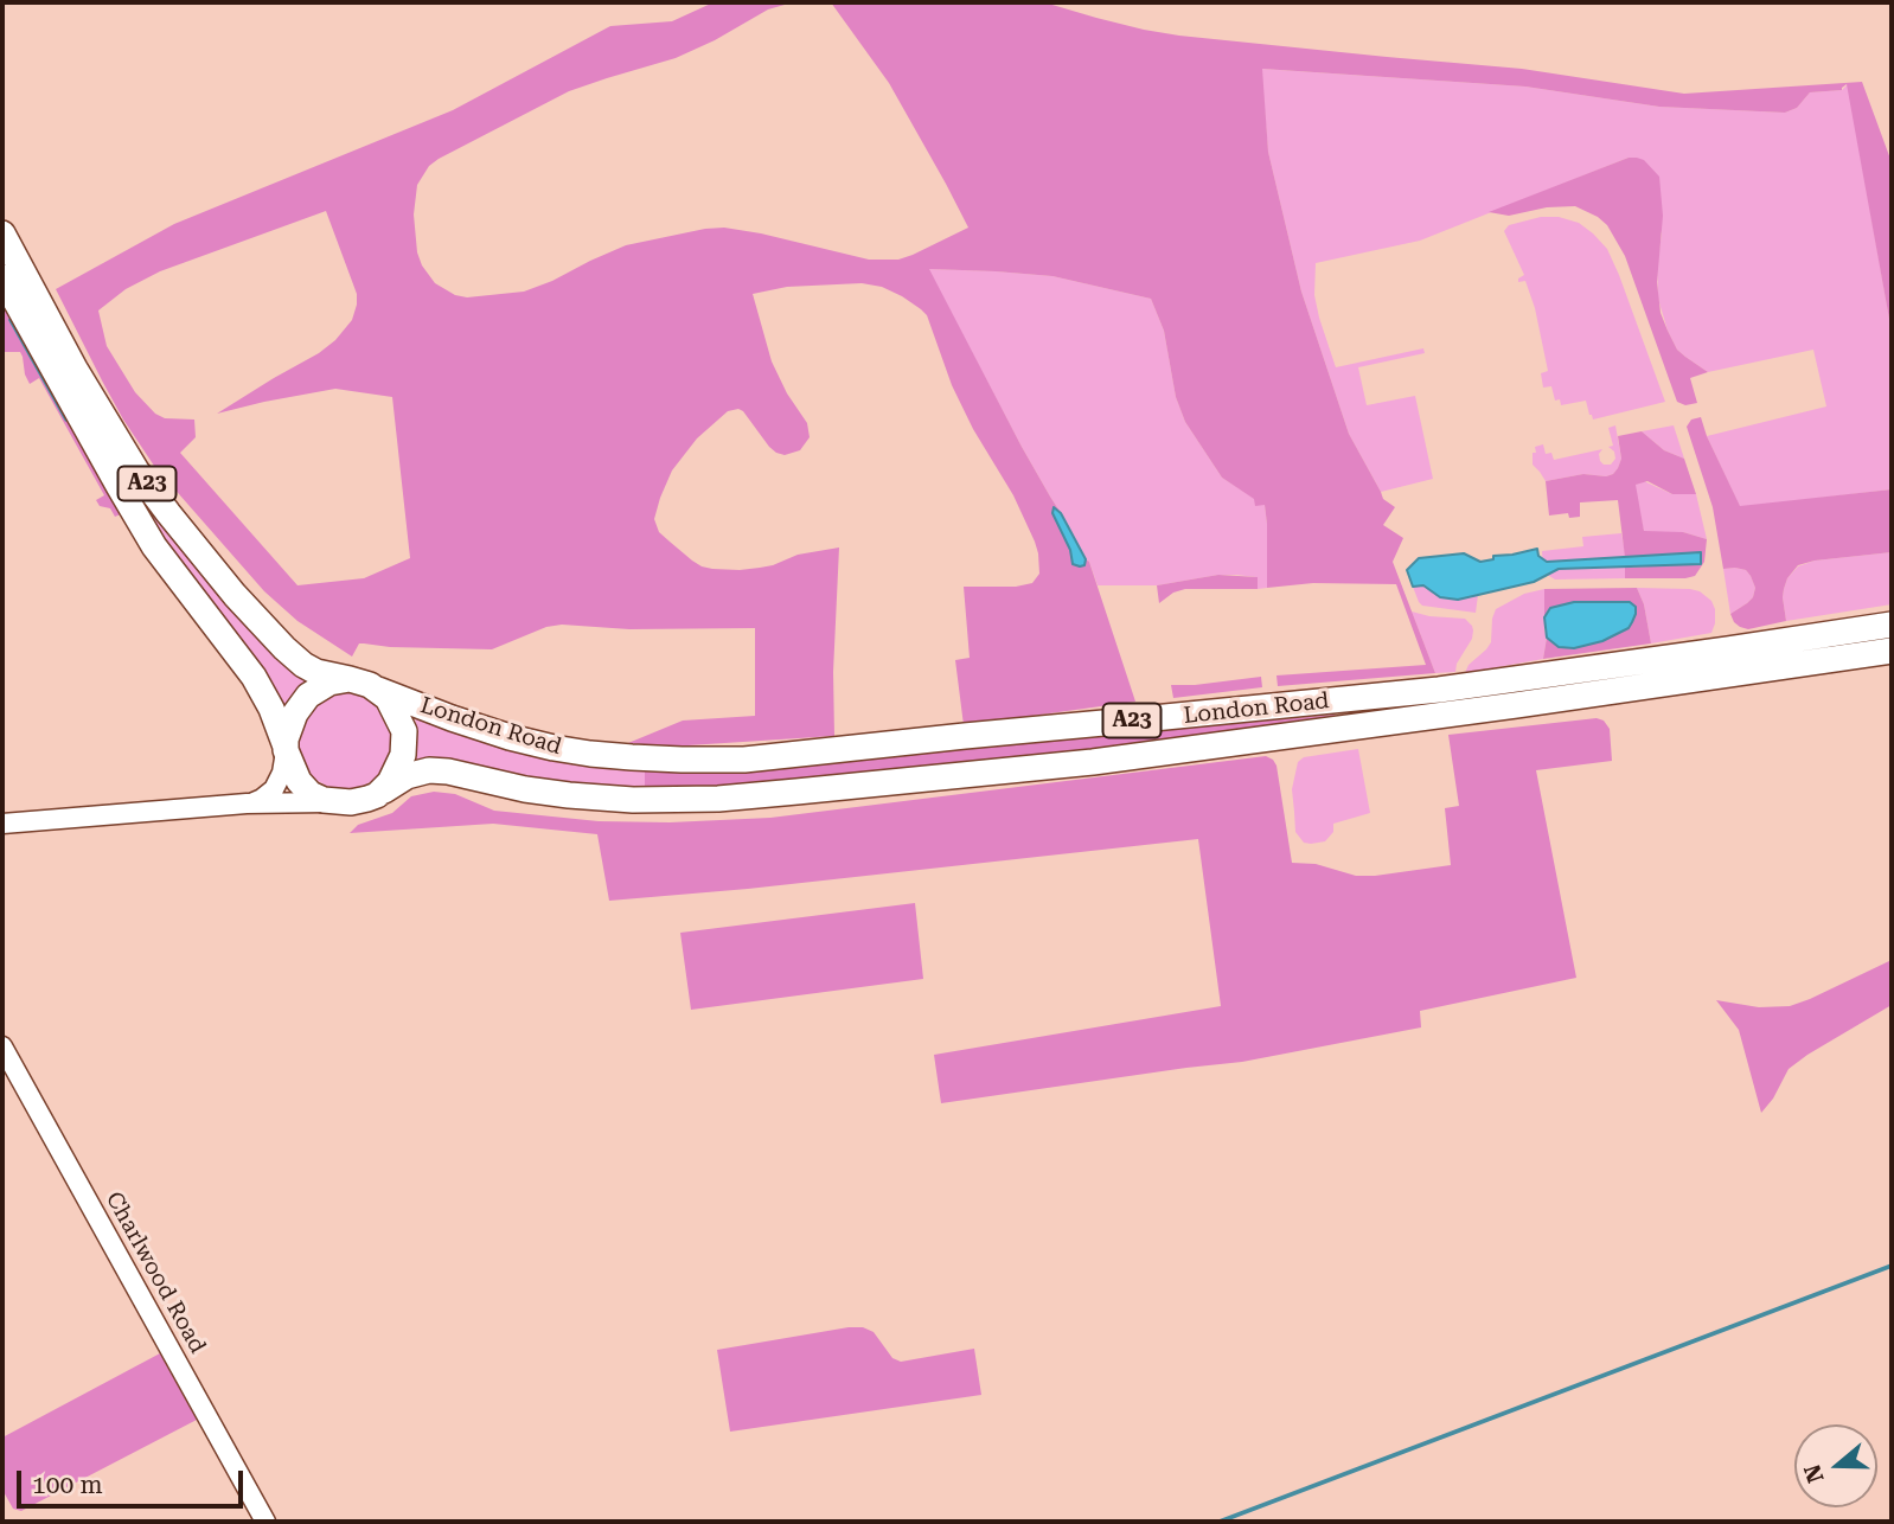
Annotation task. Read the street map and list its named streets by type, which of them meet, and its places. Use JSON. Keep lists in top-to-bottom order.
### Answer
{
  "streets": {
    "main road": ["A23", "London Road"],
    "street": ["Charlwood Road"]
  },
  "crossings": [
    ["A23", "London Road"]
  ],
  "scale_bar": "100 m",
  "north": "left"
}
